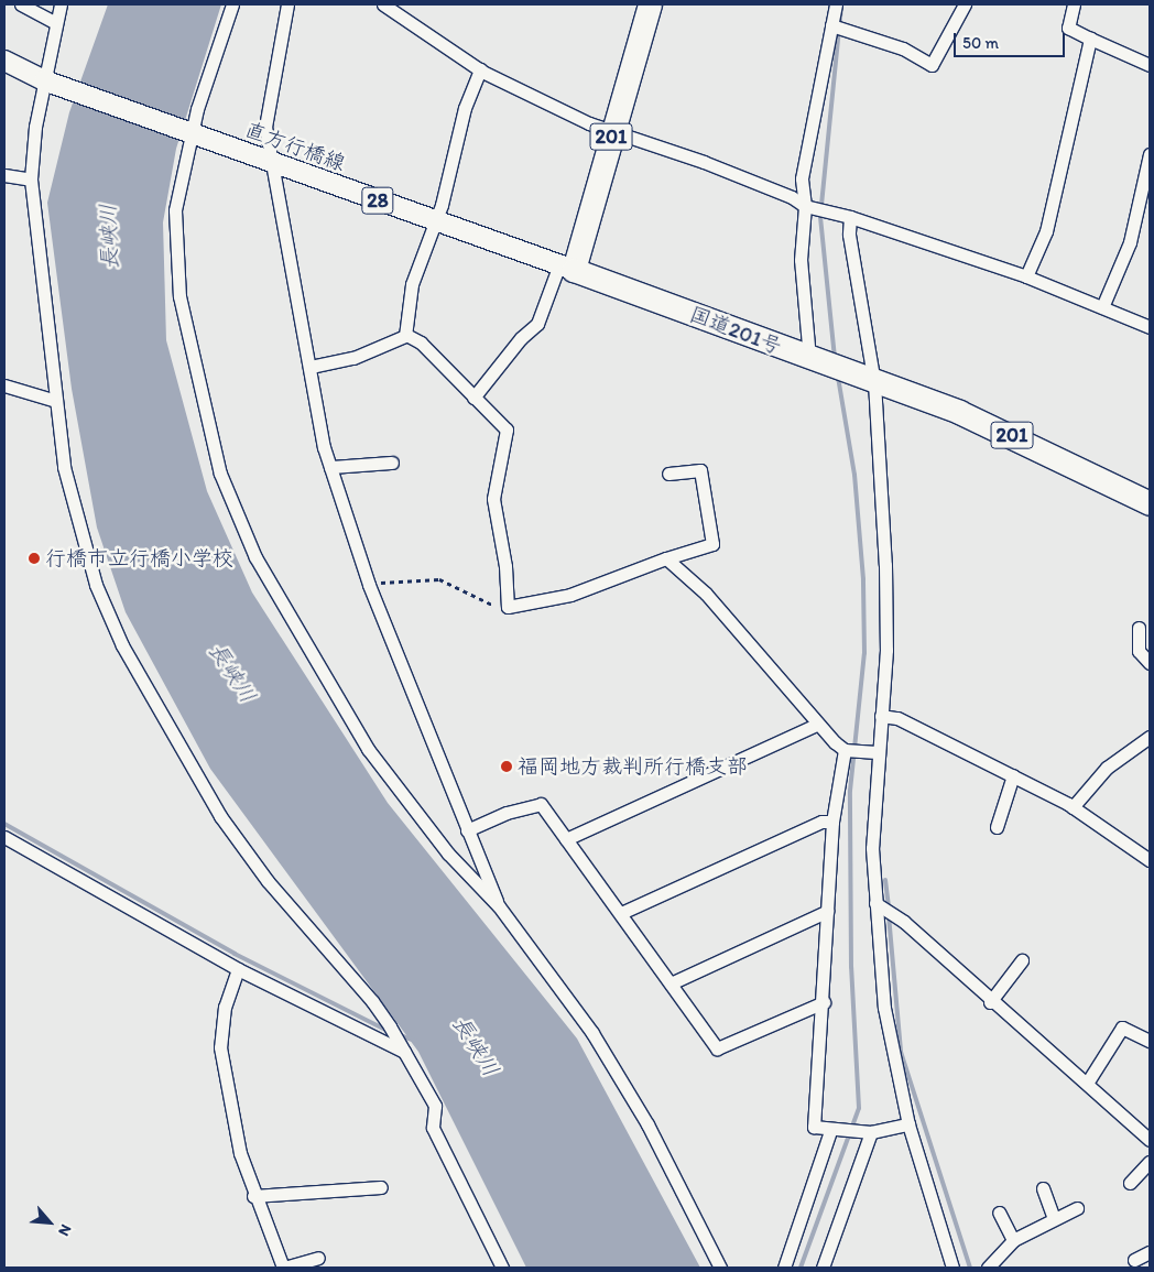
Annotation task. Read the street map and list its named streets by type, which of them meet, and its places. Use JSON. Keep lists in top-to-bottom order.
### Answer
{
  "streets": {
    "highway": ["201", "国道201号"],
    "main road": ["直方行橋線", "28"]
  },
  "crossings": [
    ["201", "直方行橋線"],
    ["201", "国道201号"],
    ["直方行橋線", "国道201号"]
  ],
  "water": ["長峡川"],
  "places": ["行橋市立行橋小学校", "福岡地方裁判所行橋支部"],
  "scale_bar": "50 m",
  "north": "bottom right"
}
